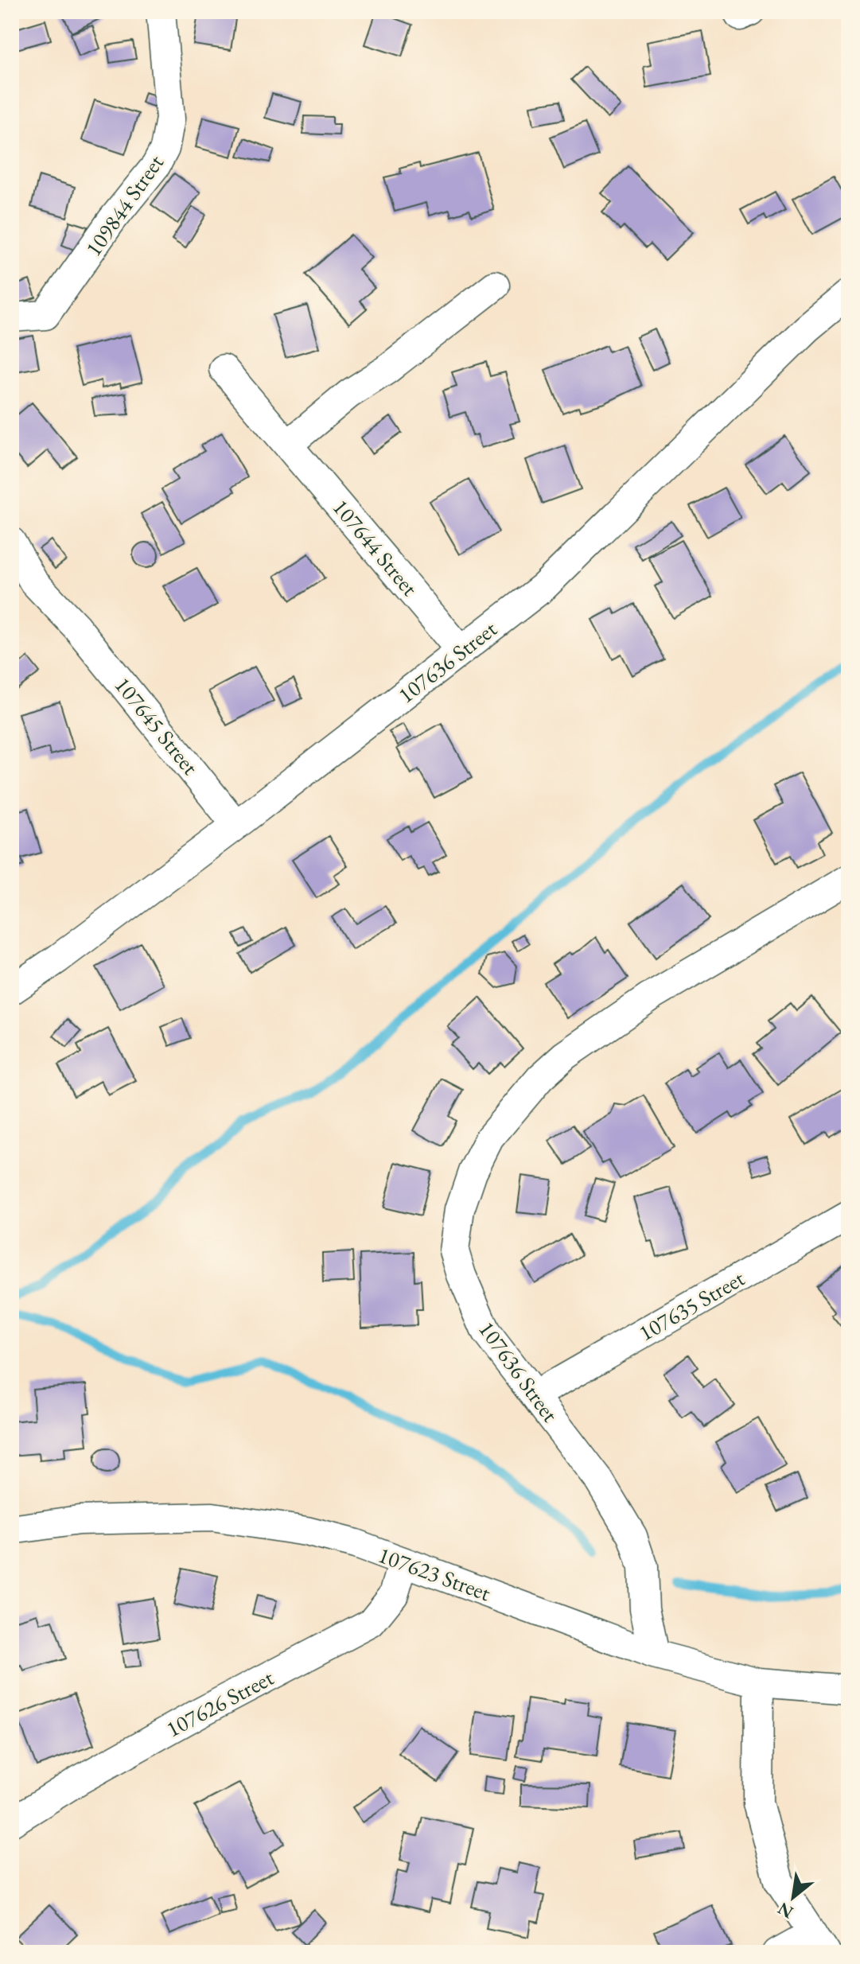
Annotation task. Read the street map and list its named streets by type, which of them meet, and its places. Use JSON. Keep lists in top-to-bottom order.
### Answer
{
  "streets": {
    "street": [
      "109844 Street",
      "107644 Street",
      "107636 Street",
      "107645 Street",
      "107635 Street",
      "107623 Street",
      "107626 Street"
    ]
  },
  "crossings": [
    ["107644 Street", "107636 Street"],
    ["107636 Street", "107645 Street"],
    ["107636 Street", "107635 Street"],
    ["107636 Street", "107623 Street"],
    ["107623 Street", "107626 Street"]
  ],
  "north": "bottom left"
}
